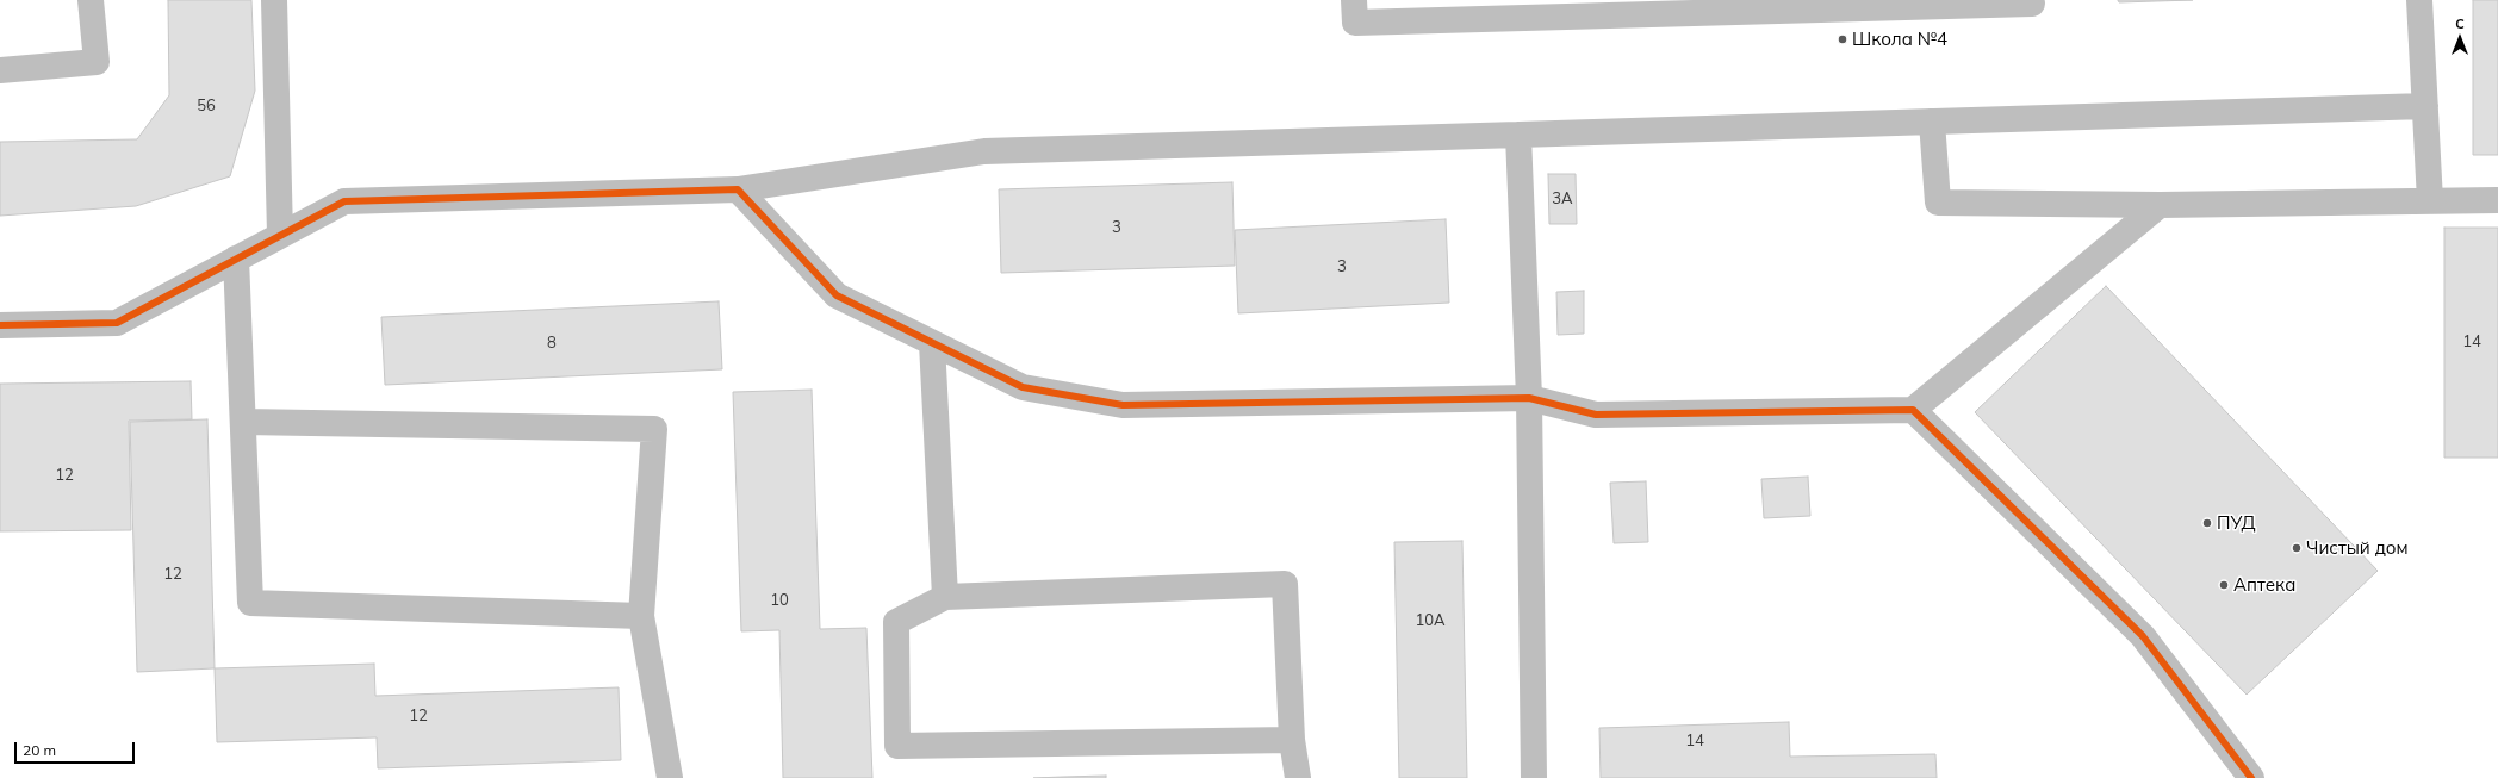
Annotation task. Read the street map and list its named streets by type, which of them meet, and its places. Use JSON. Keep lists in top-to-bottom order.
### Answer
{
  "places": [
    "Школа №4",
    "ПУД",
    "Чистый дом",
    "Аптека"
  ],
  "house_numbers": [
    "56",
    "3А",
    "3",
    "3",
    "14",
    "8",
    "12",
    "12",
    "10",
    "10А",
    "12",
    "14"
  ],
  "scale_bar": "20 m",
  "north": "top"
}
